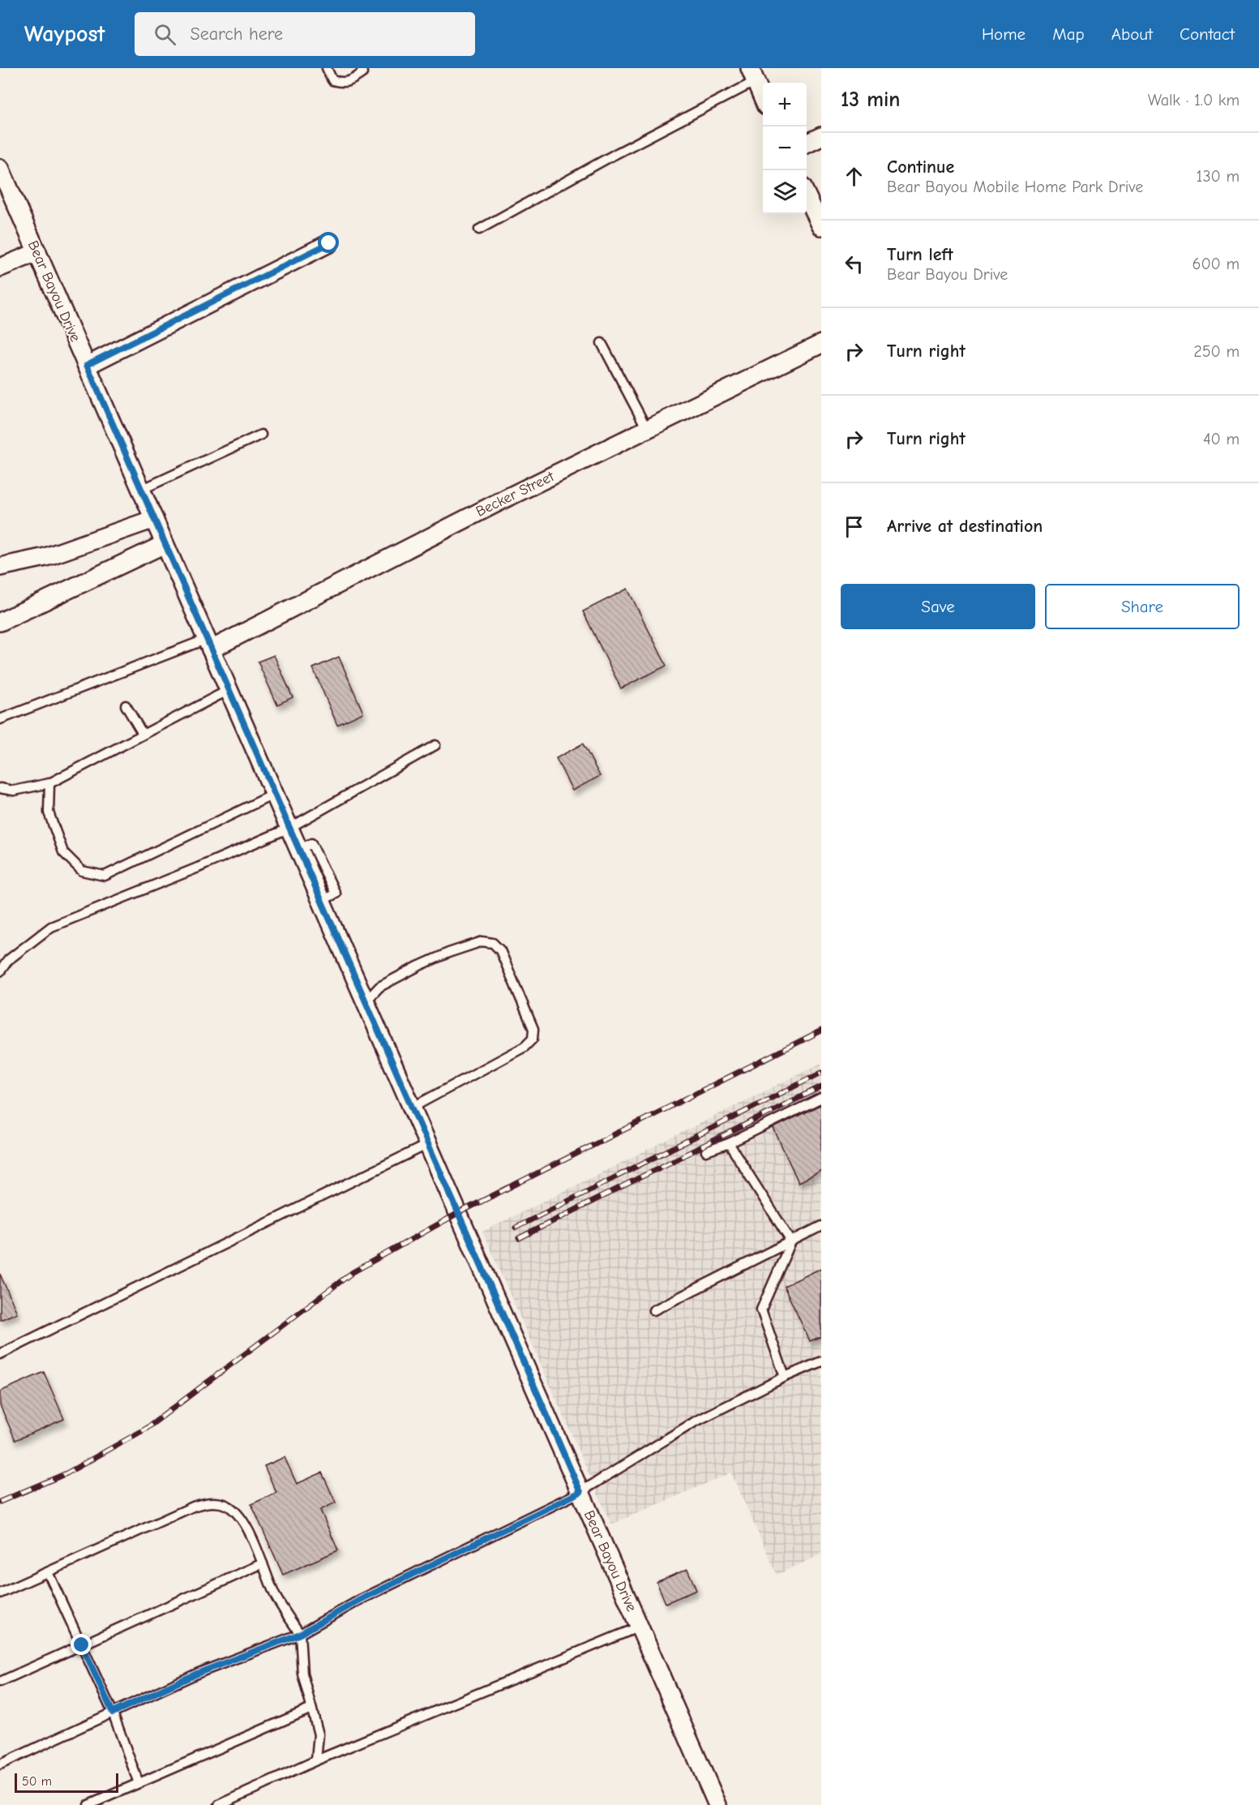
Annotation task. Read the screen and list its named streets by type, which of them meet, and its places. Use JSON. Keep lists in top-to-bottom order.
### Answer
{
  "streets": {
    "street": ["Bear Bayou Drive", "Becker Street"]
  },
  "crossings": [
    ["Bear Bayou Drive", "Becker Street"]
  ],
  "scale_bar": "50 m",
  "page": {
    "header": "Waypost",
    "search": "Search here",
    "nav": [
      "Home",
      "Map",
      "About",
      "Contact"
    ],
    "heading": ["13 min", "Walk · 1.0 km"],
    "map_buttons": ["+", "−"],
    "list": [
      ["Continue", "Bear Bayou Mobile Home Park Drive", "130 m"],
      ["Turn left", "Bear Bayou Drive", "600 m"],
      ["Turn right", "250 m"],
      ["Turn right", "40 m"],
      "Arrive at destination"
    ],
    "buttons": ["Save", "Share"],
    "scale": "50 m"
  }
}
